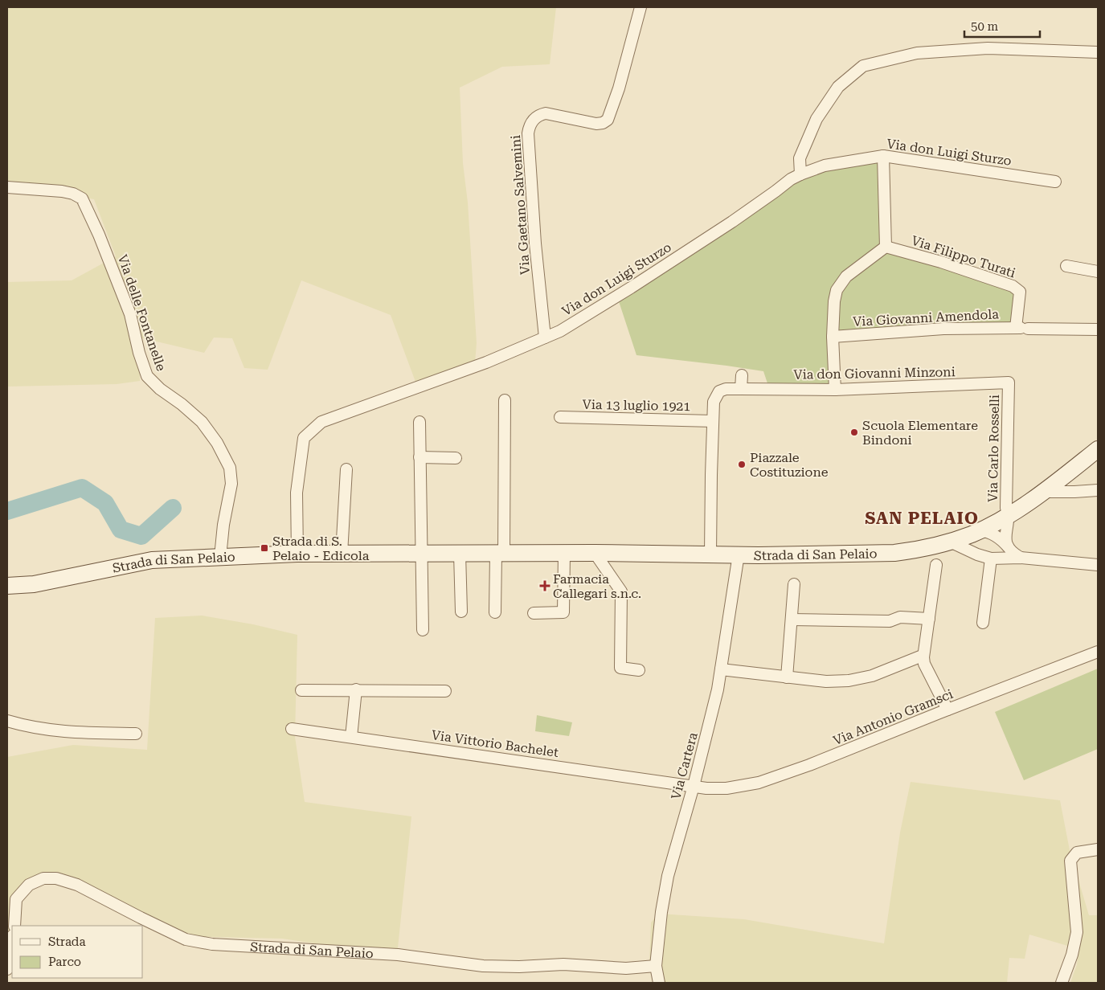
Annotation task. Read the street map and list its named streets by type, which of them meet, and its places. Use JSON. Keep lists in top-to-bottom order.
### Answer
{
  "streets": {
    "main road": ["Strada di San Pelaio"],
    "street": [
      "Via don Luigi Sturzo",
      "Via Gaetano Salvemini",
      "Via Filippo Turati",
      "Via delle Fontanelle",
      "Via Giovanni Amendola",
      "Via don Giovanni Minzoni",
      "Via 13 luglio 1921",
      "Via Carlo Rosselli",
      "Via Antonio Gramsci",
      "Via Vittorio Bachelet",
      "Via Cartera"
    ]
  },
  "crossings": [
    ["Via don Luigi Sturzo", "Via Gaetano Salvemini"],
    ["Via don Luigi Sturzo", "Strada di San Pelaio"],
    ["Via Filippo Turati", "Via Giovanni Amendola"],
    ["Via delle Fontanelle", "Strada di San Pelaio"],
    ["Via don Giovanni Minzoni", "Via Carlo Rosselli"],
    ["Via Carlo Rosselli", "Strada di San Pelaio"],
    ["Strada di San Pelaio", "Via Cartera"],
    ["Via Antonio Gramsci", "Via Vittorio Bachelet"],
    ["Via Antonio Gramsci", "Via Cartera"],
    ["Via Vittorio Bachelet", "Via Cartera"]
  ],
  "districts": ["SAN PELAIO"],
  "places": {
    "other": ["Scuola Elementare Bindoni", "Piazzale Costituzione"],
    "transit": ["Strada di S. Pelaio - Edicola"],
    "health": ["Farmacia Callegari s.n.c."]
  },
  "legend": ["Strada", "Parco"],
  "scale_bar": "50 m"
}
